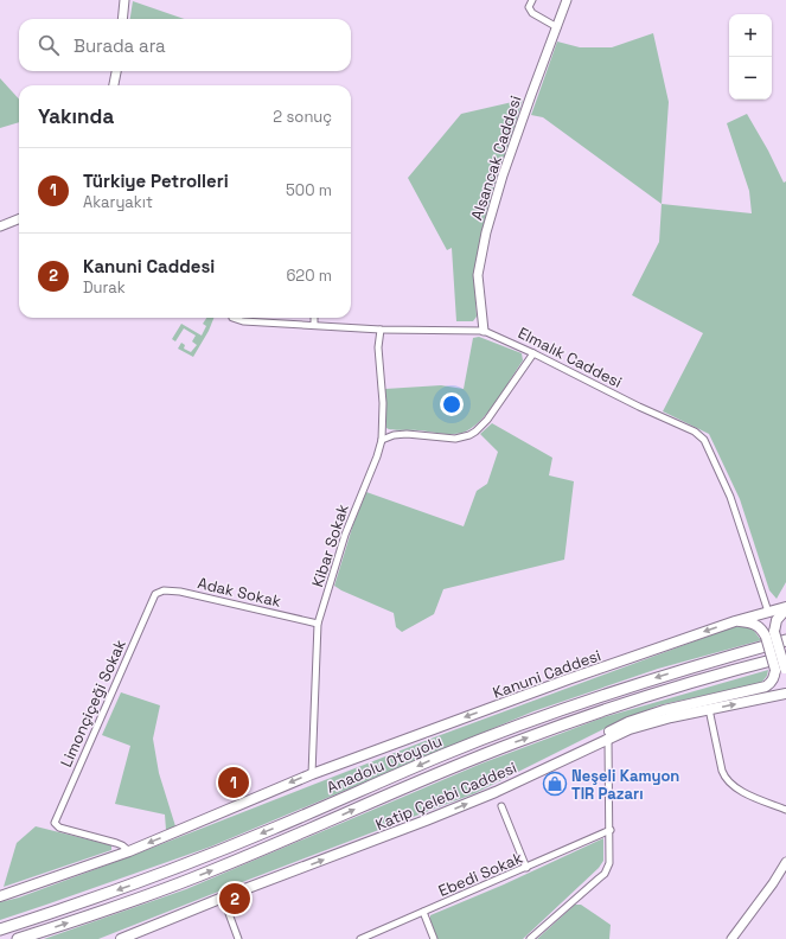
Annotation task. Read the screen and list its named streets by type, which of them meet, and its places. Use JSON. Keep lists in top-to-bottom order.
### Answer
{
  "streets": {
    "highway": ["Anadolu Otoyolu"],
    "main road": ["Kanuni Caddesi", "Katip Çelebi Caddesi"],
    "street": [
      "Alsancak Caddesi",
      "Elmalık Caddesi",
      "Kibar Sokak",
      "Adak Sokak",
      "Limonçiçeği Sokak",
      "Ebedi Sokak"
    ]
  },
  "crossings": [
    ["Alsancak Caddesi", "Elmalık Caddesi"],
    ["Elmalık Caddesi", "Kibar Sokak"],
    ["Elmalık Caddesi", "Kanuni Caddesi"],
    ["Kibar Sokak", "Adak Sokak"],
    ["Kibar Sokak", "Kanuni Caddesi"],
    ["Adak Sokak", "Limonçiçeği Sokak"],
    ["Kanuni Caddesi", "Limonçiçeği Sokak"]
  ],
  "one_way": ["Kanuni Caddesi", "Katip Çelebi Caddesi"],
  "places": {
    "shop": ["Neşeli Kamyon TIR Pazarı"]
  },
  "page": {
    "map_buttons": ["+", "−"],
    "search": "Burada ara",
    "heading": ["Yakında", "2 sonuç"],
    "list": [
      {
        "mark": "1",
        "name": "Türkiye Petrolleri",
        "note": "Akaryakıt",
        "value": "500 m"
      },
      {
        "mark": "2",
        "name": "Kanuni Caddesi",
        "note": "Durak",
        "value": "620 m"
      }
    ],
    "pins": ["1", "2"]
  }
}
